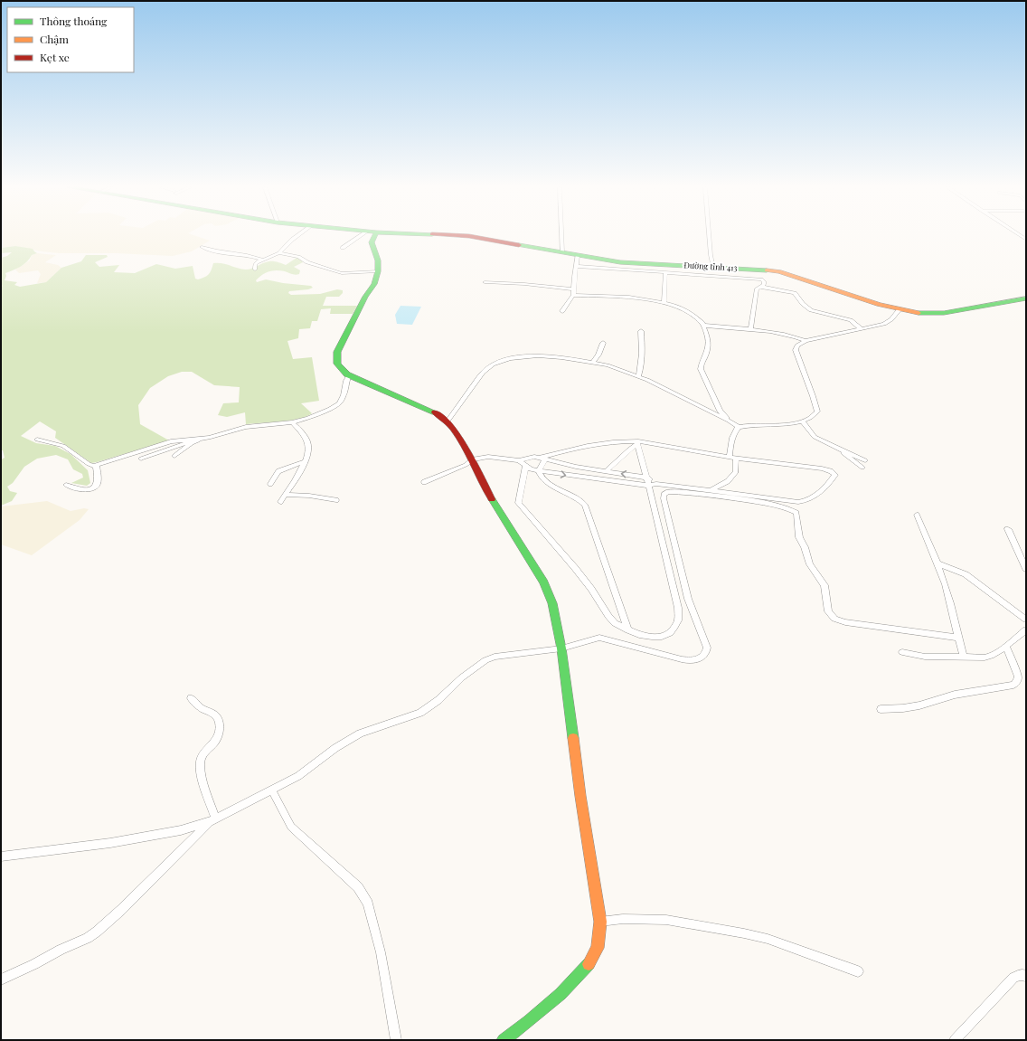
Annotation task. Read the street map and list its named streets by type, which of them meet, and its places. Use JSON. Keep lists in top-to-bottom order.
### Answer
{
  "streets": {
    "main road": ["Đường tỉnh 413"]
  },
  "legend": ["Thông thoáng", "Chậm", "Kẹt xe"]
}
